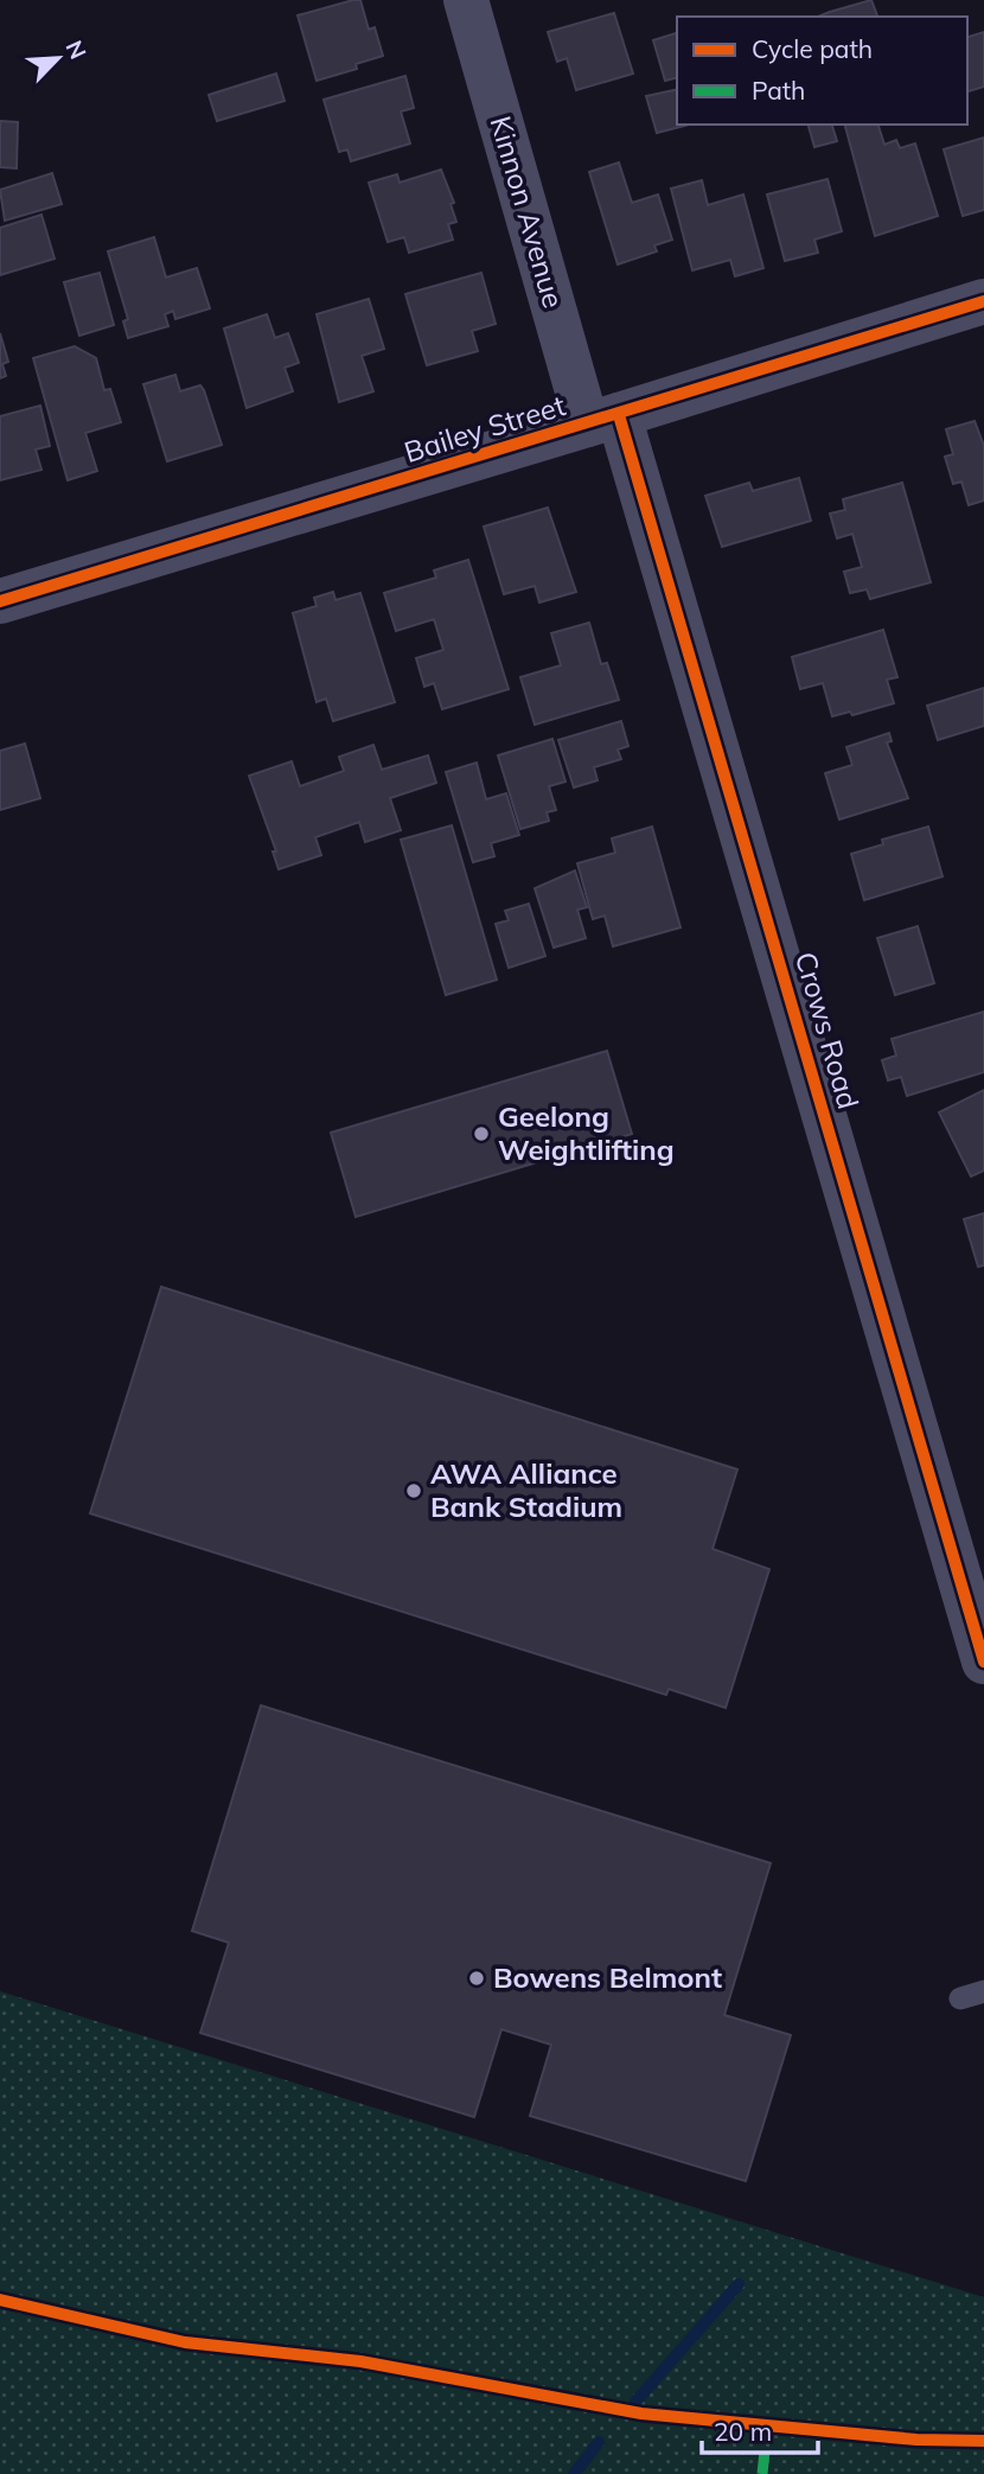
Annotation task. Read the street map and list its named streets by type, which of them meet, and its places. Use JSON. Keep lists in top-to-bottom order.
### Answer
{
  "streets": {
    "street": ["Kinnon Avenue", "Bailey Street", "Crows Road"]
  },
  "crossings": [
    ["Kinnon Avenue", "Bailey Street"],
    ["Kinnon Avenue", "Crows Road"],
    ["Bailey Street", "Crows Road"]
  ],
  "places": ["Geelong Weightlifting", "AWA Alliance Bank Stadium", "Bowens Belmont"],
  "legend": ["Cycle path", "Path"],
  "scale_bar": "20 m",
  "north": "top right"
}
